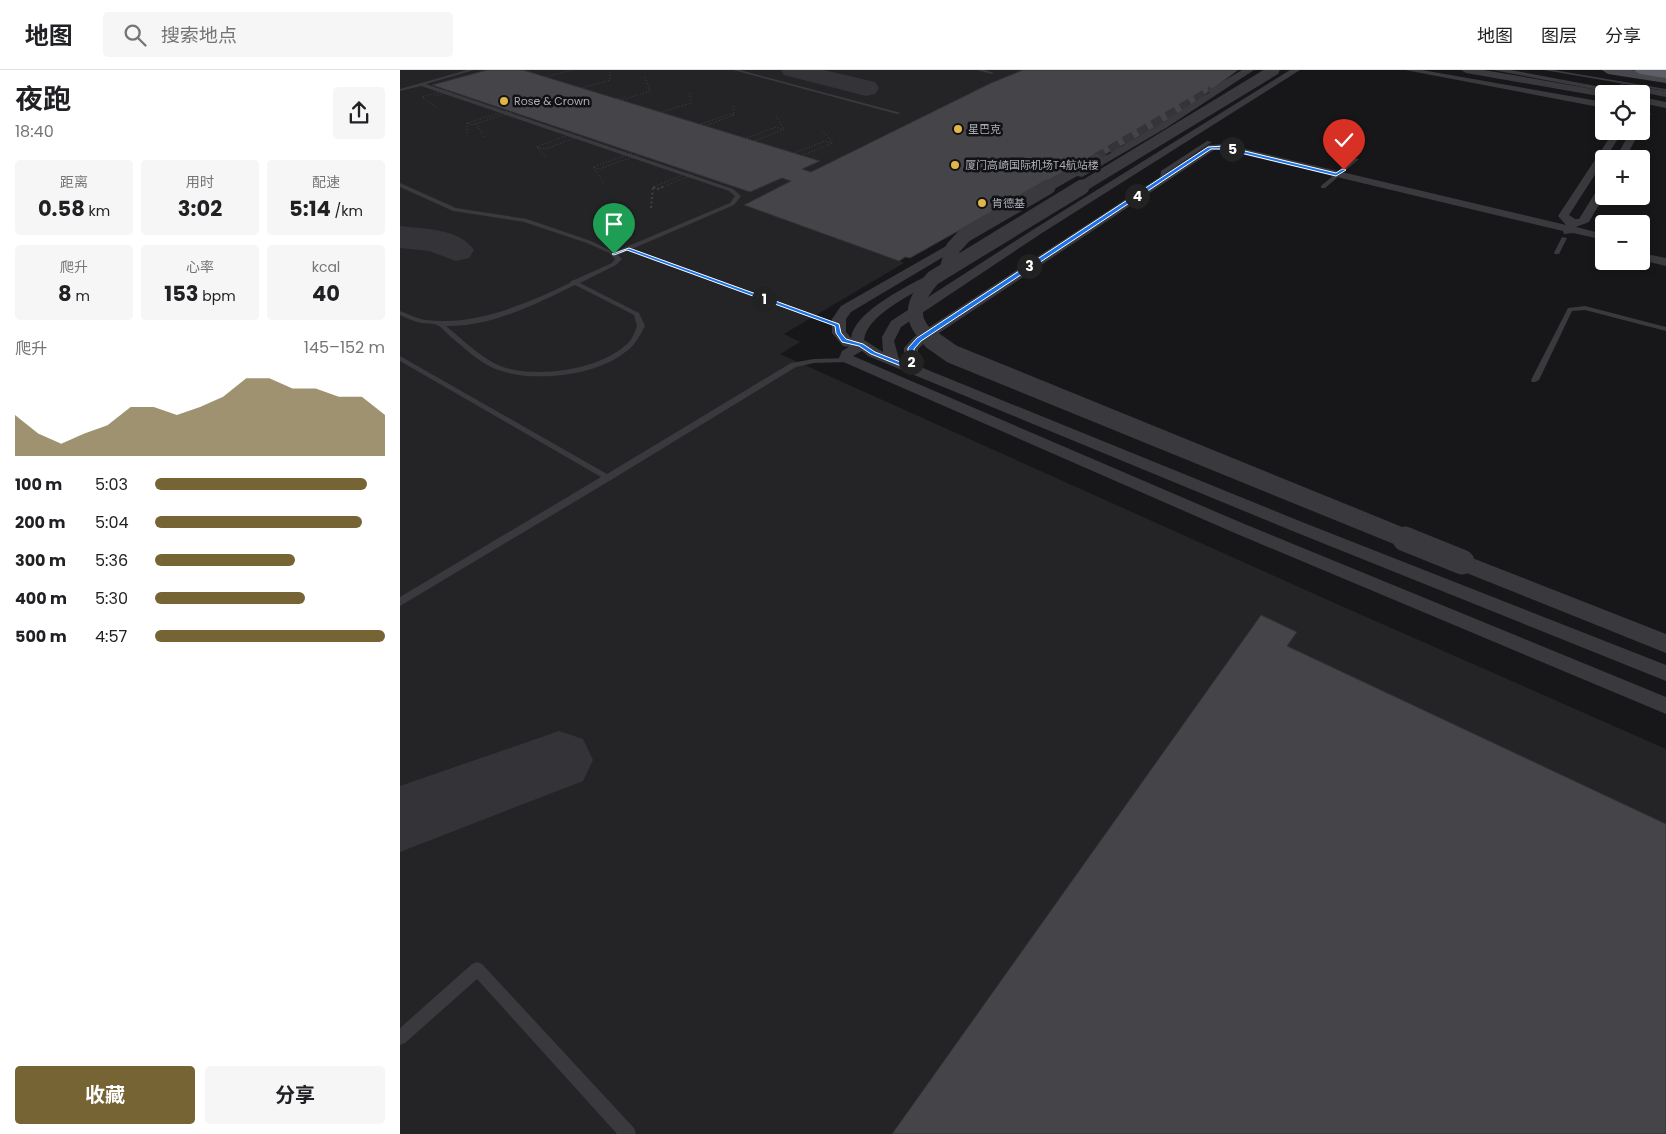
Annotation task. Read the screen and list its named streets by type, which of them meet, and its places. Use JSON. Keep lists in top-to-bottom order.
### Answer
{
  "places": [
    "Rose & Crown",
    "星巴克",
    "厦门高崎国际机场T4航站楼",
    "肯德基"
  ],
  "page": {
    "header": "地图",
    "search": "搜索地点",
    "nav": ["地图", "图层", "分享"],
    "heading": ["夜跑", "18:40"],
    "map_buttons": ["+", "−"],
    "pins": [
      "5",
      "4",
      "3",
      "1",
      "2"
    ],
    "stats": [
      ["距离", "0.58 km"],
      ["用时", "3:02"],
      ["配速", "5:14 /km"],
      ["爬升", "8 m"],
      ["心率", "153 bpm"],
      ["kcal", "40"]
    ],
    "chart": ["爬升", "145–152 m"],
    "list": [
      {
        "name": "100 m",
        "note": "5:03"
      },
      {
        "name": "200 m",
        "note": "5:04"
      },
      {
        "name": "300 m",
        "note": "5:36"
      },
      {
        "name": "400 m",
        "note": "5:30"
      },
      {
        "name": "500 m",
        "note": "4:57"
      }
    ],
    "buttons": ["收藏", "分享"]
  }
}
